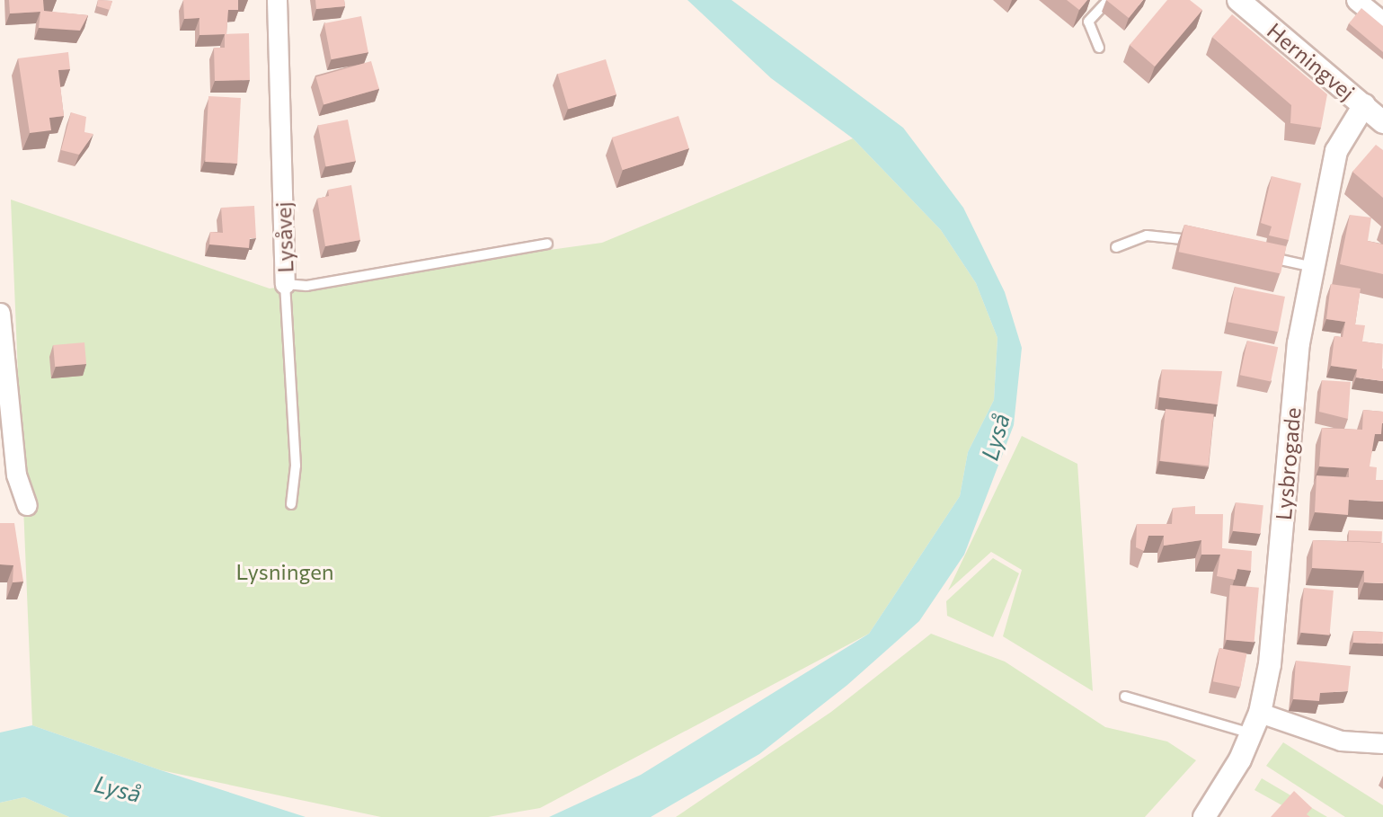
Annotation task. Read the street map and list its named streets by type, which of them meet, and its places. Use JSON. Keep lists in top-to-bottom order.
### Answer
{
  "streets": {
    "street": ["Herningvej", "Lysåvej", "Lysbrogade"]
  },
  "crossings": [
    ["Herningvej", "Lysbrogade"]
  ],
  "water": ["Lyså"],
  "parks": ["Lysningen"]
}
